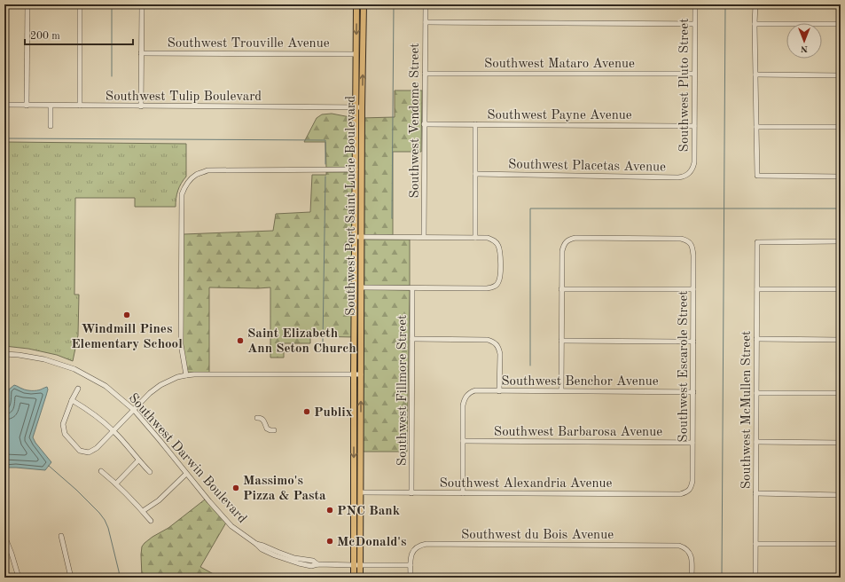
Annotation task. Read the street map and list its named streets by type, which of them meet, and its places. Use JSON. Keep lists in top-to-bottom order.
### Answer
{
  "streets": {
    "main road": ["Southwest Port Saint Lucie Boulevard"],
    "street": [
      "Southwest Trouville Avenue",
      "Southwest Mataro Avenue",
      "Southwest Pluto Street",
      "Southwest Tulip Boulevard",
      "Southwest Payne Avenue",
      "Southwest Vendome Street",
      "Southwest Placetas Avenue",
      "Southwest Escarole Street",
      "Southwest Benchor Avenue",
      "Southwest Fillmore Street",
      "Southwest McMullen Street",
      "Southwest Barbarosa Avenue",
      "Southwest Darwin Boulevard",
      "Southwest Alexandria Avenue",
      "Southwest du Bois Avenue"
    ]
  },
  "crossings": [
    ["Southwest Trouville Avenue", "Southwest Port Saint Lucie Boulevard"],
    ["Southwest Mataro Avenue", "Southwest Pluto Street"],
    ["Southwest Mataro Avenue", "Southwest Vendome Street"],
    ["Southwest Pluto Street", "Southwest Payne Avenue"],
    ["Southwest Pluto Street", "Southwest Placetas Avenue"],
    ["Southwest Tulip Boulevard", "Southwest Port Saint Lucie Boulevard"],
    ["Southwest Payne Avenue", "Southwest Vendome Street"],
    ["Southwest Port Saint Lucie Boulevard", "Southwest Darwin Boulevard"],
    ["Southwest Port Saint Lucie Boulevard", "Southwest Alexandria Avenue"],
    ["Southwest Escarole Street", "Southwest Benchor Avenue"],
    ["Southwest Escarole Street", "Southwest Barbarosa Avenue"],
    ["Southwest Escarole Street", "Southwest Alexandria Avenue"],
    ["Southwest Benchor Avenue", "Southwest Barbarosa Avenue"],
    ["Southwest Fillmore Street", "Southwest Alexandria Avenue"],
    ["Southwest Darwin Boulevard", "Southwest du Bois Avenue"]
  ],
  "places": [
    "Windmill Pines Elementary School",
    "Saint Elizabeth Ann Seton Church",
    "Publix",
    "Massimo's Pizza & Pasta",
    "PNC Bank",
    "McDonald's"
  ],
  "scale_bar": "200 m",
  "north": "bottom"
}
